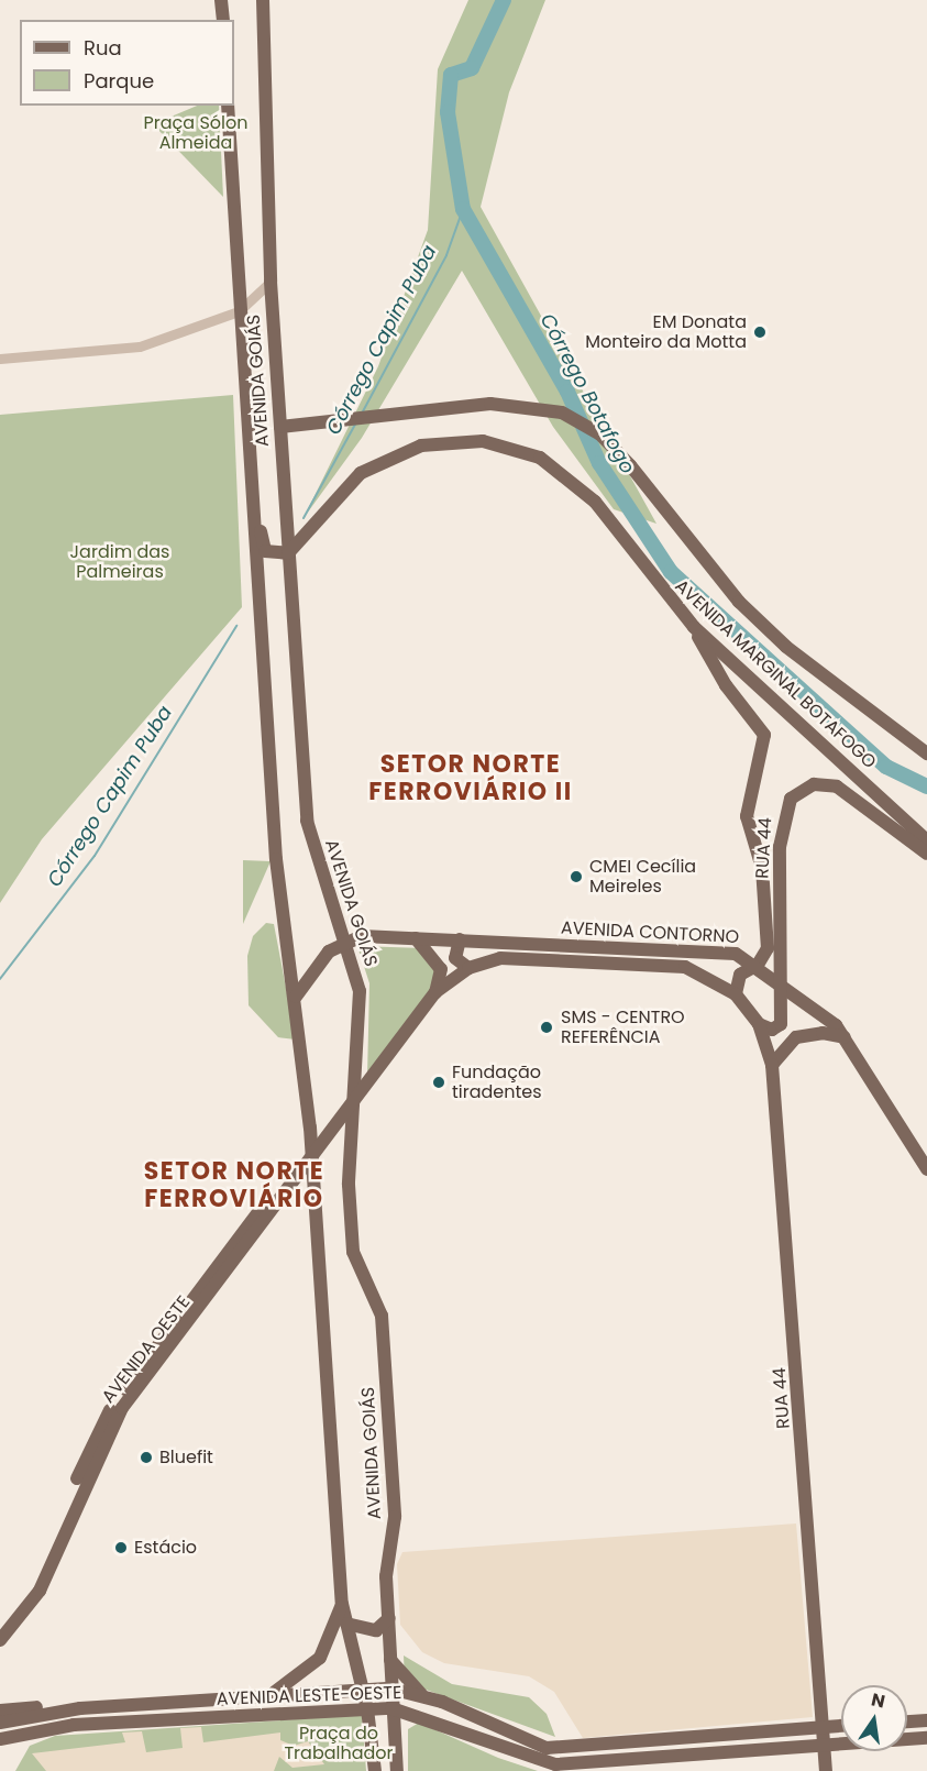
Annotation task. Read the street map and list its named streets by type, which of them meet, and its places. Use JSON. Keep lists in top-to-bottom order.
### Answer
{
  "streets": {
    "main road": [
      "AVENIDA GOIÁS",
      "AVENIDA MARGINAL BOTAFOGO",
      "RUA 44",
      "AVENIDA CONTORNO",
      "AVENIDA OESTE",
      "AVENIDA LESTE-OESTE"
    ]
  },
  "crossings": [
    ["AVENIDA GOIÁS", "AVENIDA MARGINAL BOTAFOGO"],
    ["AVENIDA GOIÁS", "AVENIDA CONTORNO"],
    ["AVENIDA GOIÁS", "AVENIDA OESTE"],
    ["AVENIDA GOIÁS", "AVENIDA LESTE-OESTE"],
    ["AVENIDA MARGINAL BOTAFOGO", "RUA 44"],
    ["RUA 44", "AVENIDA CONTORNO"],
    ["RUA 44", "AVENIDA LESTE-OESTE"],
    ["AVENIDA CONTORNO", "AVENIDA OESTE"]
  ],
  "districts": ["SETOR NORTE FERROVIÁRIO II", "SETOR NORTE FERROVIÁRIO"],
  "water": ["Córrego Capim Puba", "Córrego Botafogo"],
  "parks": ["Praça Sólon Almeida", "Jardim das Palmeiras", "Praça do Trabalhador"],
  "places": [
    "EM Donata Monteiro da Motta",
    "CMEI Cecília Meireles",
    "SMS - CENTRO REFERÊNCIA",
    "Fundação tiradentes",
    "Bluefit",
    "Estácio"
  ],
  "legend": ["Rua", "Parque"],
  "north": "top"
}
